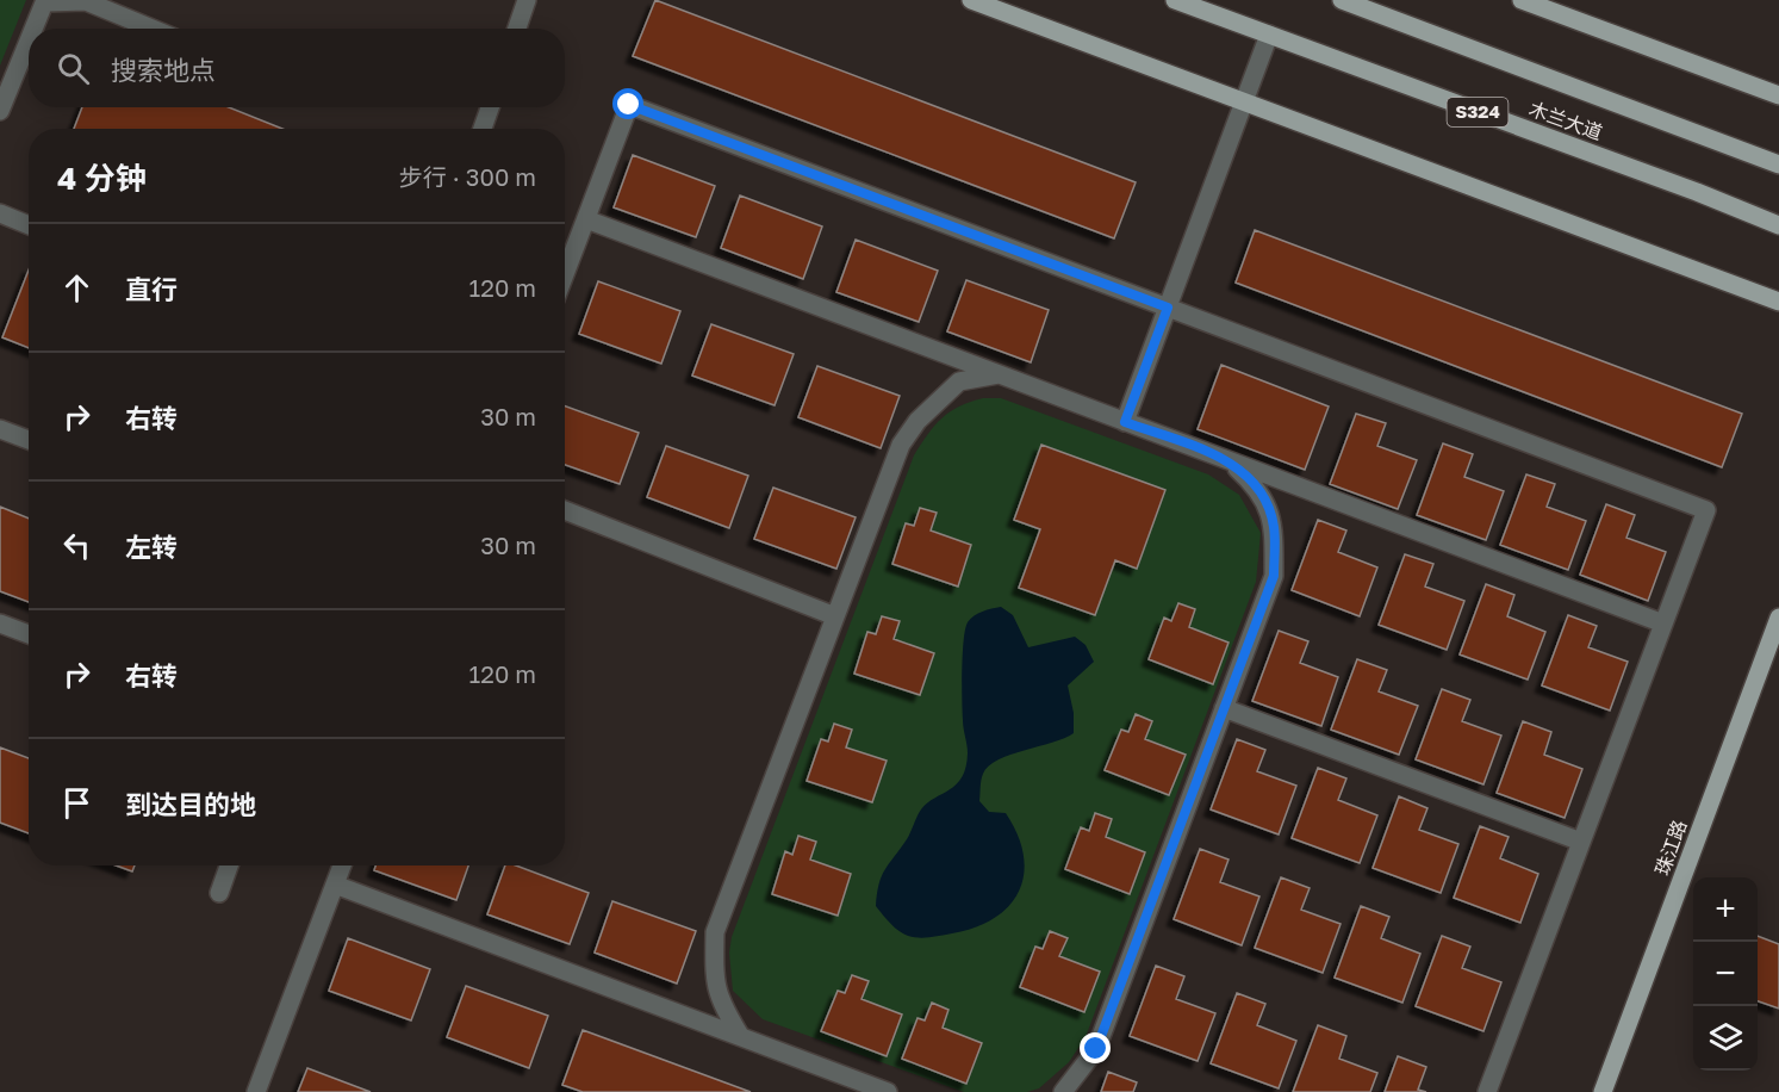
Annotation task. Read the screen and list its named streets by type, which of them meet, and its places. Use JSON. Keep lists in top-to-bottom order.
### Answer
{
  "streets": {
    "main road": ["S324", "木兰大道", "珠江路"]
  },
  "page": {
    "search": "搜索地点",
    "heading": ["4 分钟", "步行 · 300 m"],
    "list": [
      ["直行", "120 m"],
      ["右转", "30 m"],
      ["左转", "30 m"],
      ["右转", "120 m"],
      "到达目的地"
    ],
    "map_buttons": ["+", "−"]
  }
}
